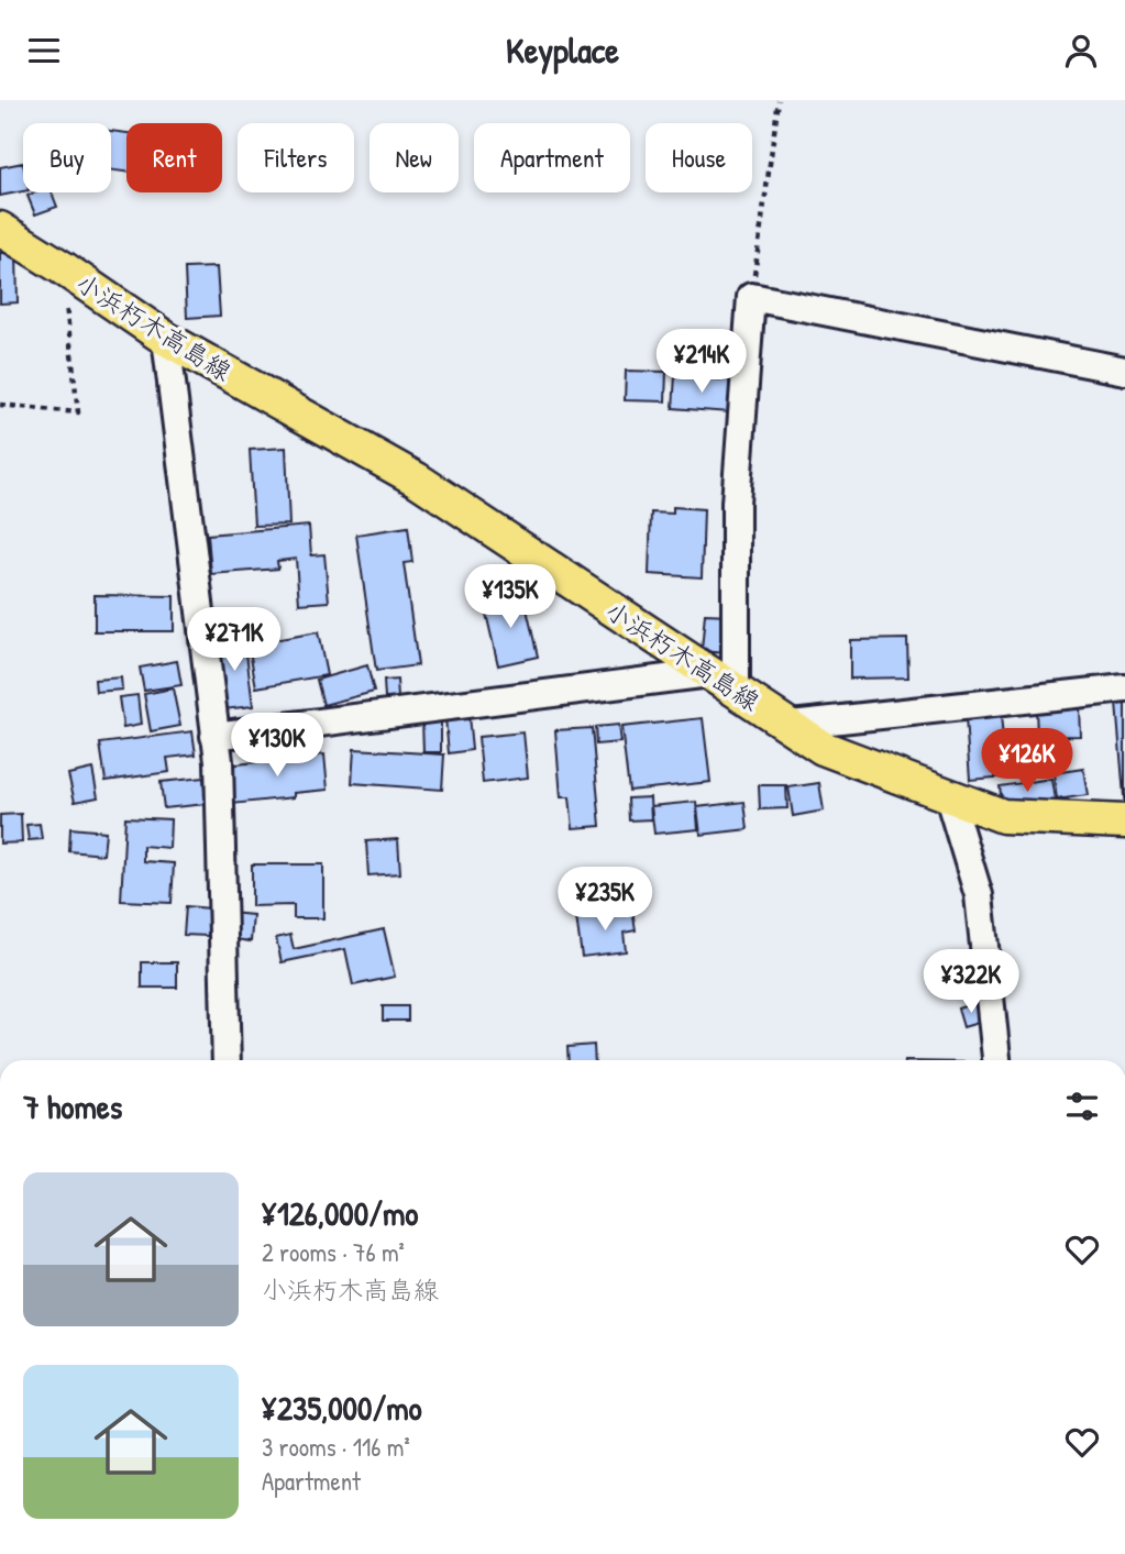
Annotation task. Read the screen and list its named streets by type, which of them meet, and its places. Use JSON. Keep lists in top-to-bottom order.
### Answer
{
  "streets": {
    "main road": ["小浜朽木高島線"]
  },
  "page": {
    "header": "Keyplace",
    "chip": [
      "Buy",
      "Rent",
      "Filters",
      "New",
      "Apartment",
      "House"
    ],
    "price": [
      "¥214K",
      "¥135K",
      "¥271K",
      "¥130K",
      "¥126K",
      "¥235K",
      "¥322K"
    ],
    "heading": "7 homes",
    "list": [
      {
        "name": "¥126,000/mo",
        "note": "2 rooms · 76 m² · 小浜朽木高島線"
      },
      {
        "name": "¥235,000/mo",
        "note": "3 rooms · 116 m² · Apartment"
      }
    ]
  }
}
